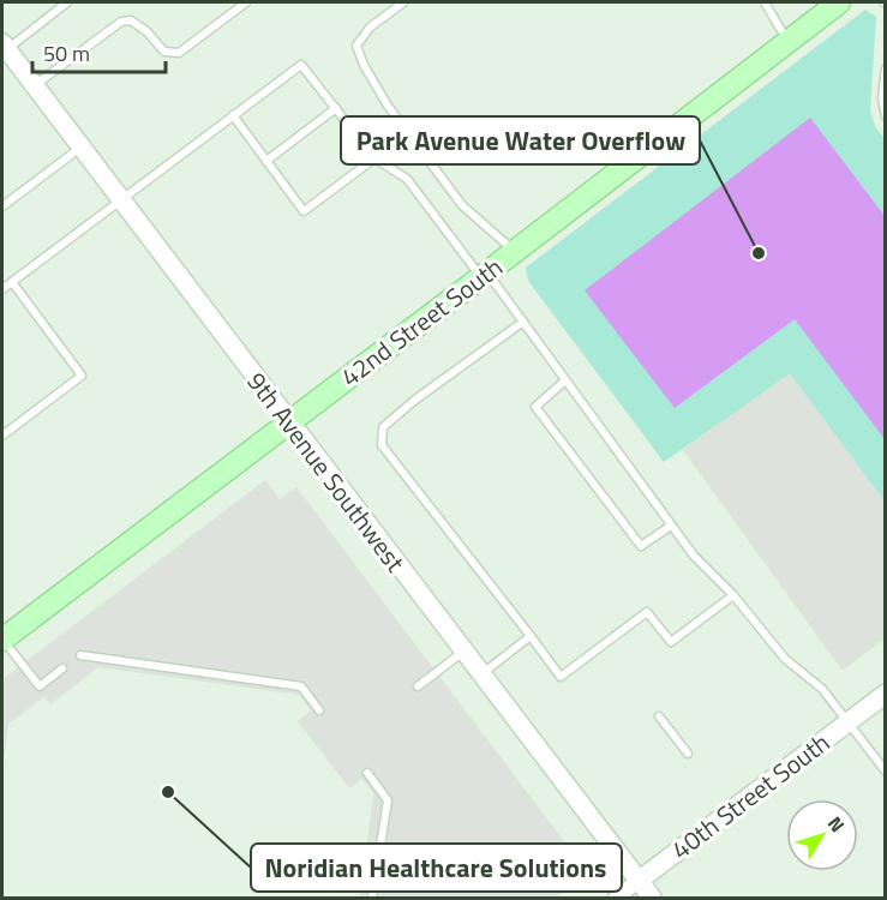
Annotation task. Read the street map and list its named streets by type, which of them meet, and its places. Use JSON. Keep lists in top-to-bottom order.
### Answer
{
  "streets": {
    "main road": ["42nd Street South"],
    "street": ["9th Avenue Southwest", "40th Street South"]
  },
  "crossings": [
    ["42nd Street South", "9th Avenue Southwest"],
    ["9th Avenue Southwest", "40th Street South"]
  ],
  "places": ["Park Avenue Water Overflow", "Noridian Healthcare Solutions"],
  "scale_bar": "50 m",
  "north": "top right"
}
